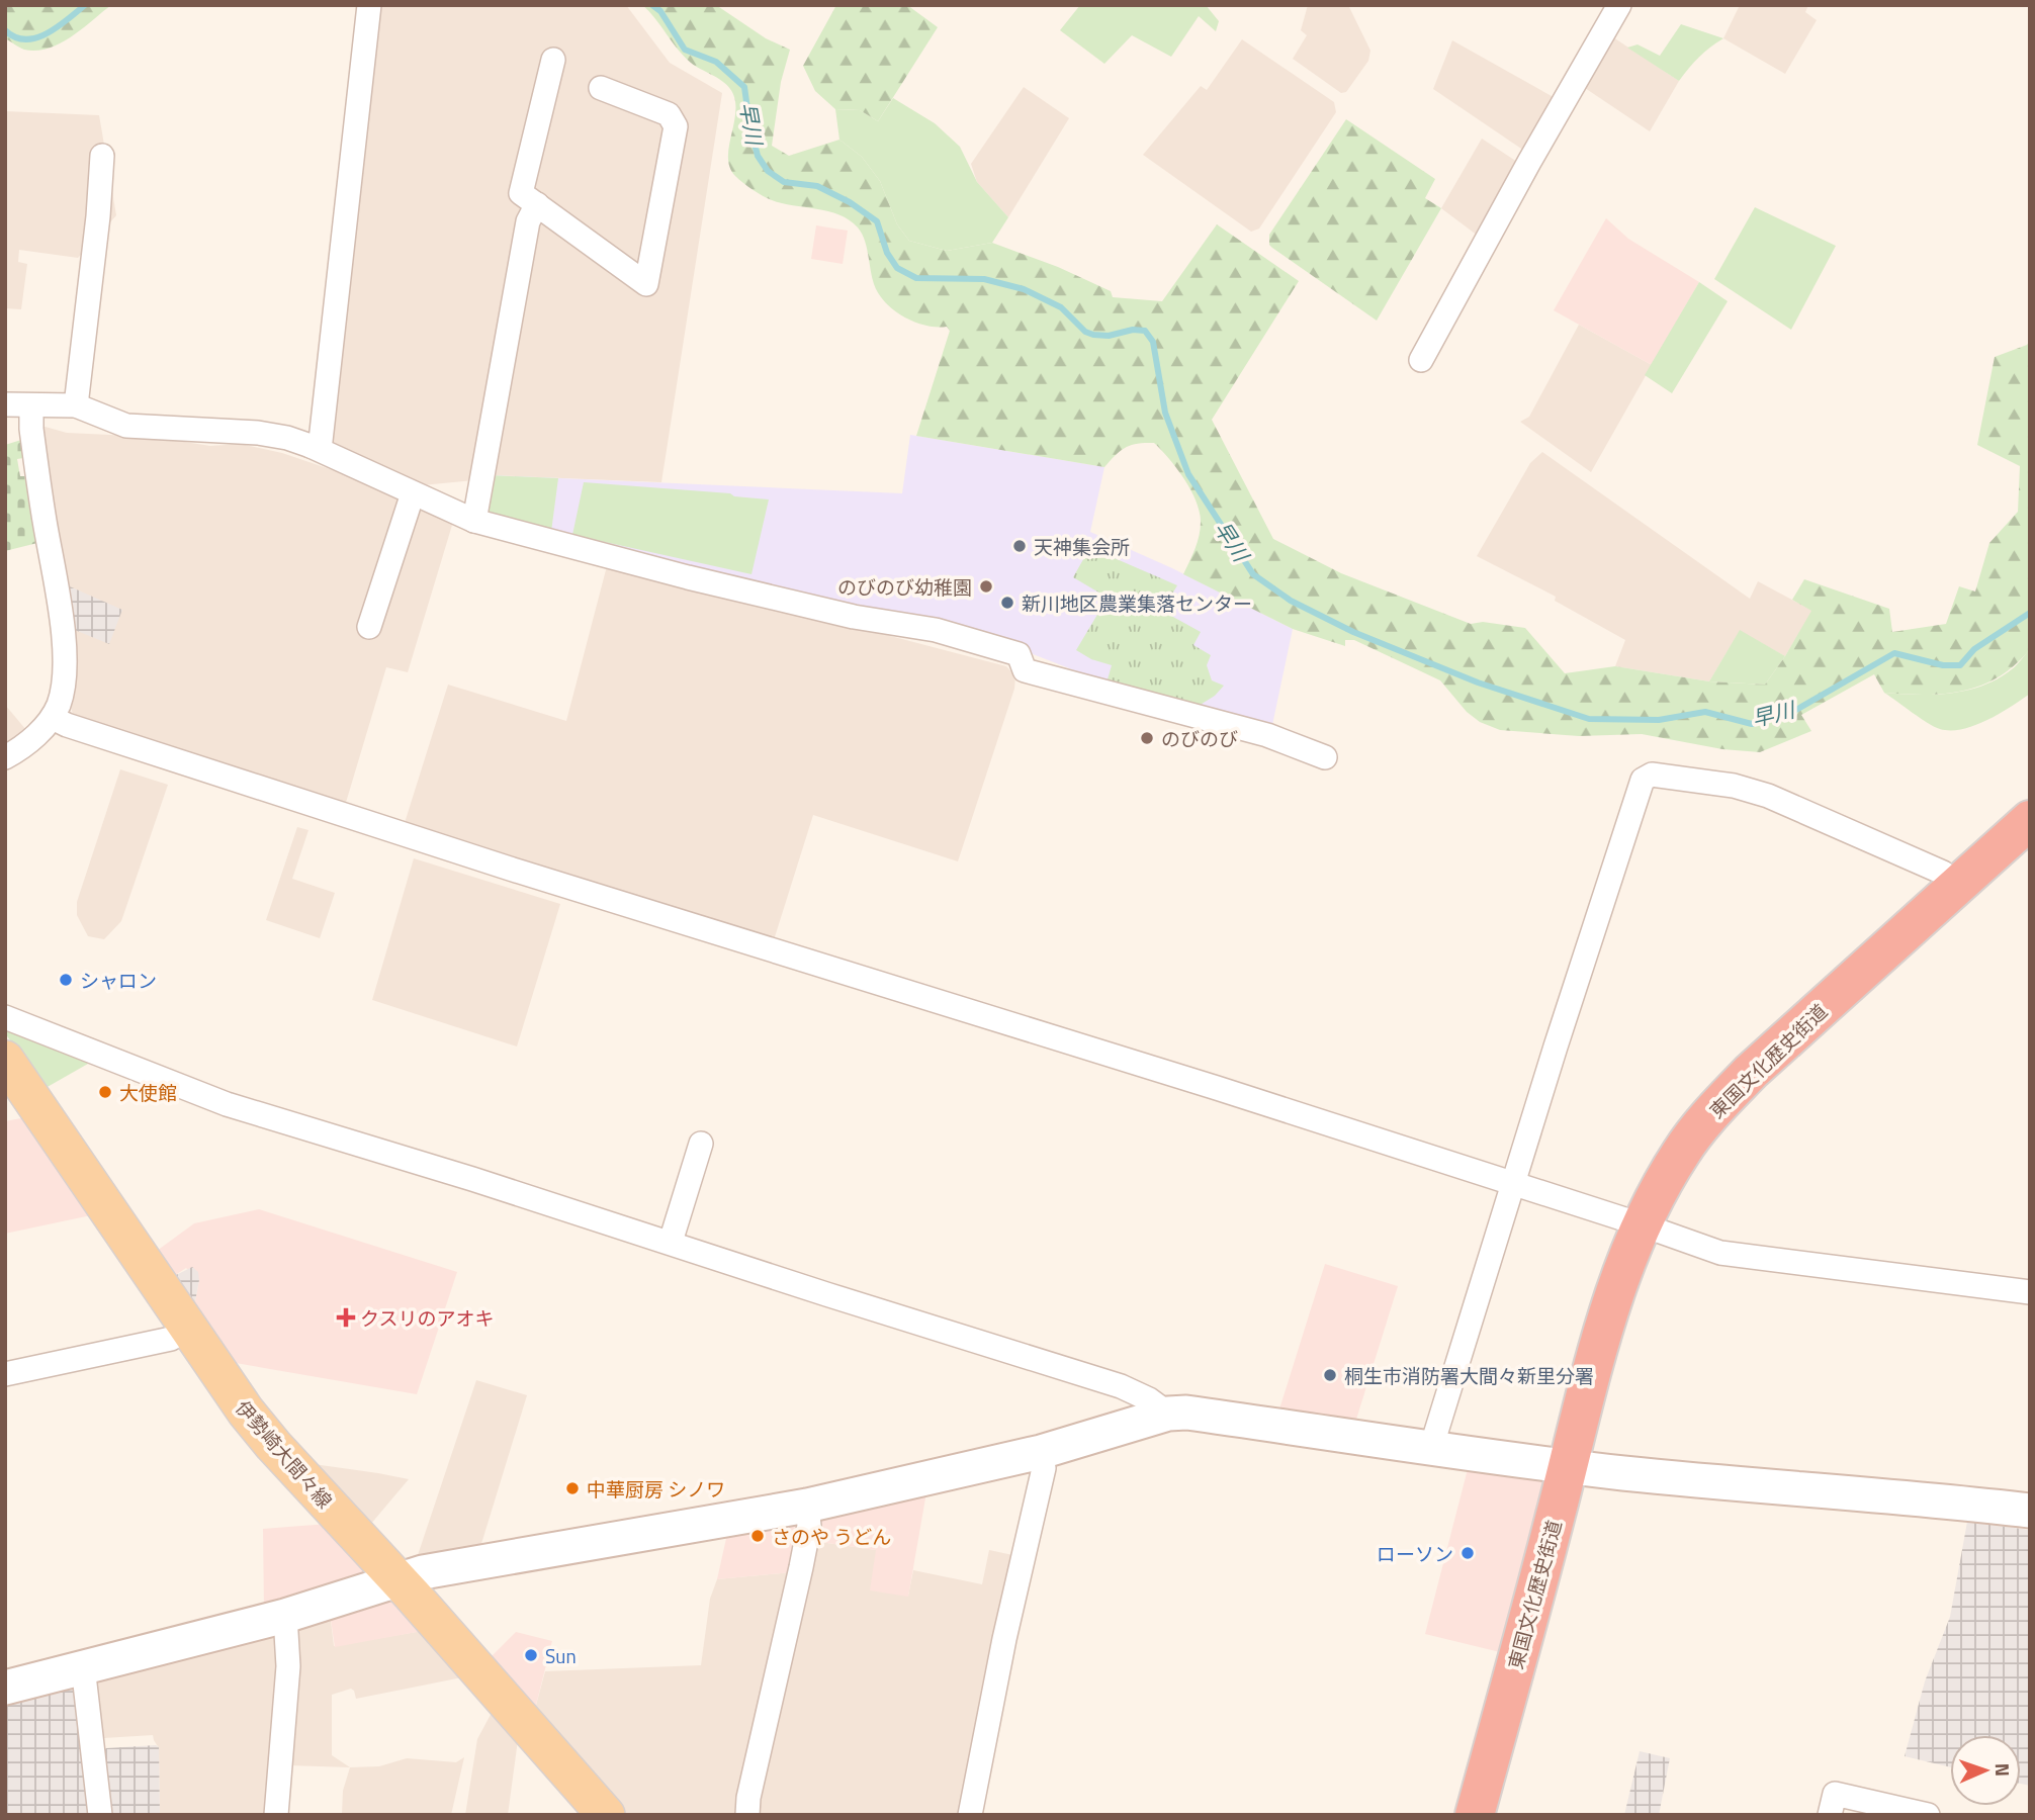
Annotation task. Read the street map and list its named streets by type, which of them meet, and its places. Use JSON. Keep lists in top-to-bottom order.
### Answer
{
  "streets": {
    "highway": ["東国文化歴史街道"],
    "main road": ["伊勢崎大間々線"]
  },
  "water": ["早川"],
  "places": {
    "other": [
      "天神集会所",
      "のびのび幼稚園",
      "新川地区農業集落センター",
      "のびのび",
      "シャロン",
      "大使館",
      "桐生市消防署大間々新里分署",
      "中華厨房 シノワ",
      "さのや うどん",
      "ローソン",
      "Sun"
    ],
    "health": ["クスリのアオキ"]
  },
  "north": "right"
}
